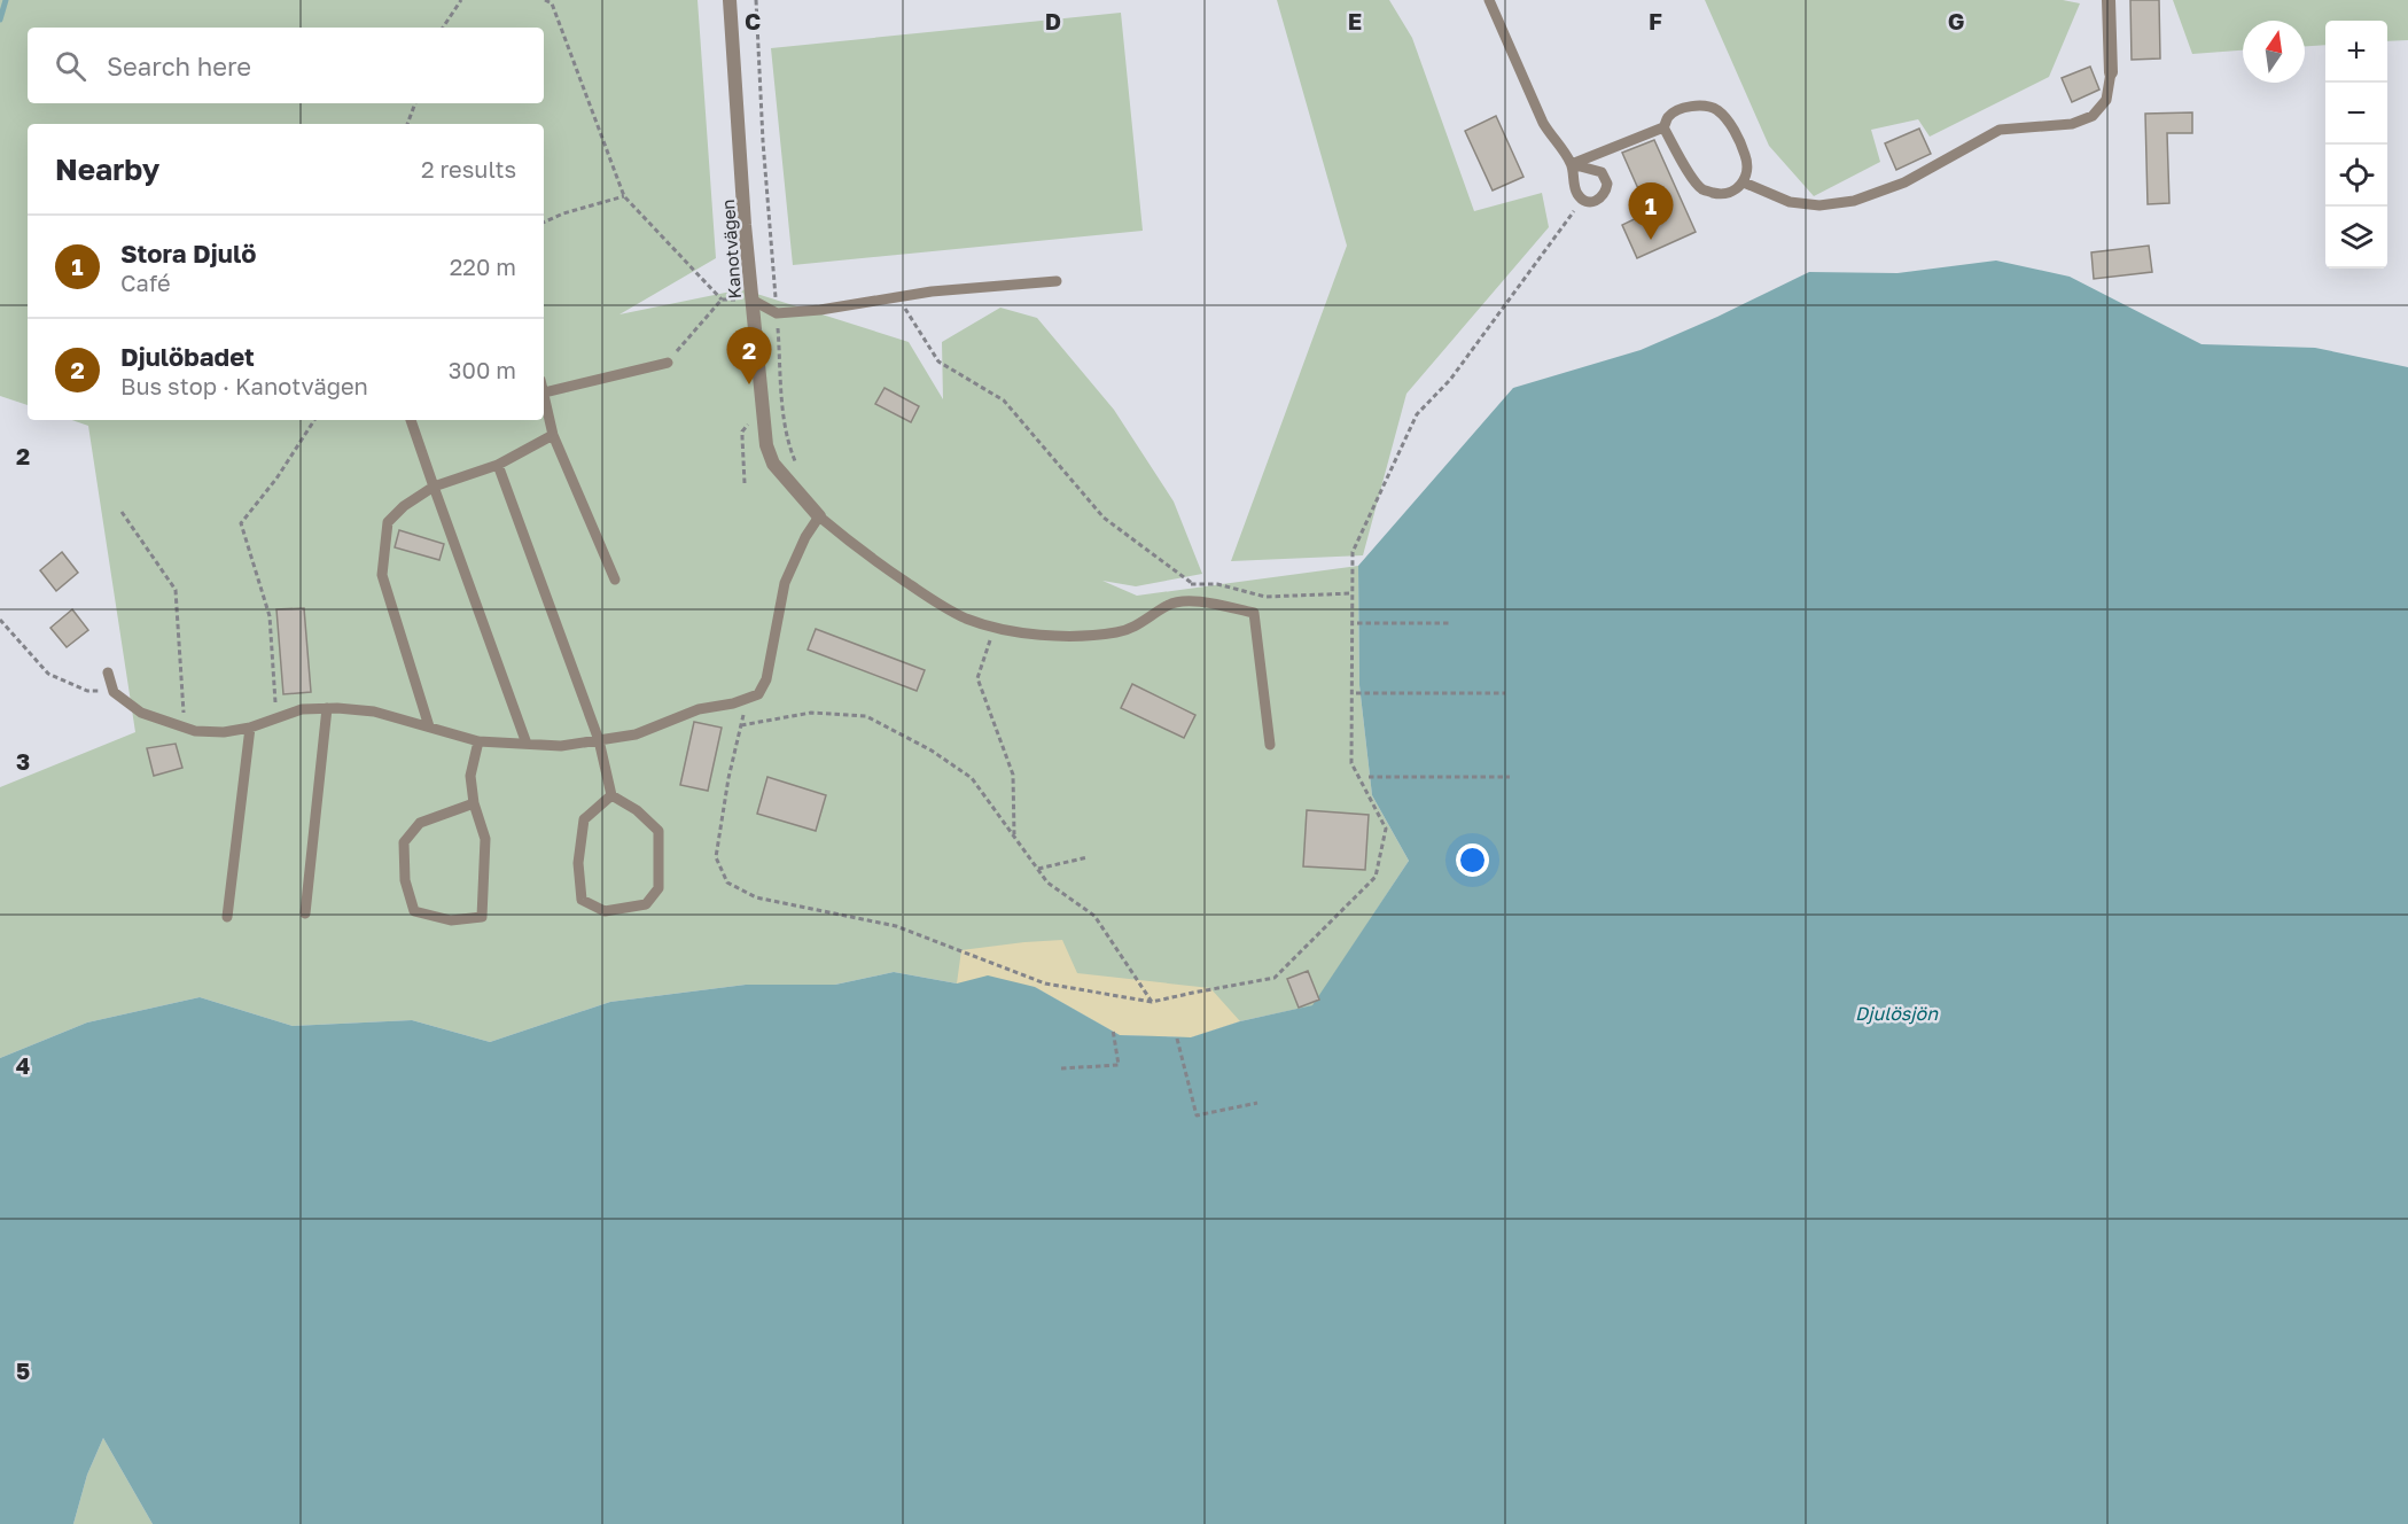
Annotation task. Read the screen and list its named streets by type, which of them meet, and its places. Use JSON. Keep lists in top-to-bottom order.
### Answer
{
  "streets": {
    "street": ["Kanotvägen"]
  },
  "water": ["Djulösjön"],
  "north": "top",
  "page": {
    "map_buttons": ["+", "−"],
    "search": "Search here",
    "heading": ["Nearby", "2 results"],
    "pins": ["1", "2"],
    "list": [
      {
        "mark": "1",
        "name": "Stora Djulö",
        "note": "Café",
        "value": "220 m"
      },
      {
        "mark": "2",
        "name": "Djulöbadet",
        "note": "Bus stop · Kanotvägen",
        "value": "300 m"
      }
    ]
  },
  "grid": {
    "columns": [
      "C",
      "D",
      "E",
      "F",
      "G"
    ],
    "rows": [
      "2",
      "3",
      "4",
      "5"
    ]
  }
}
